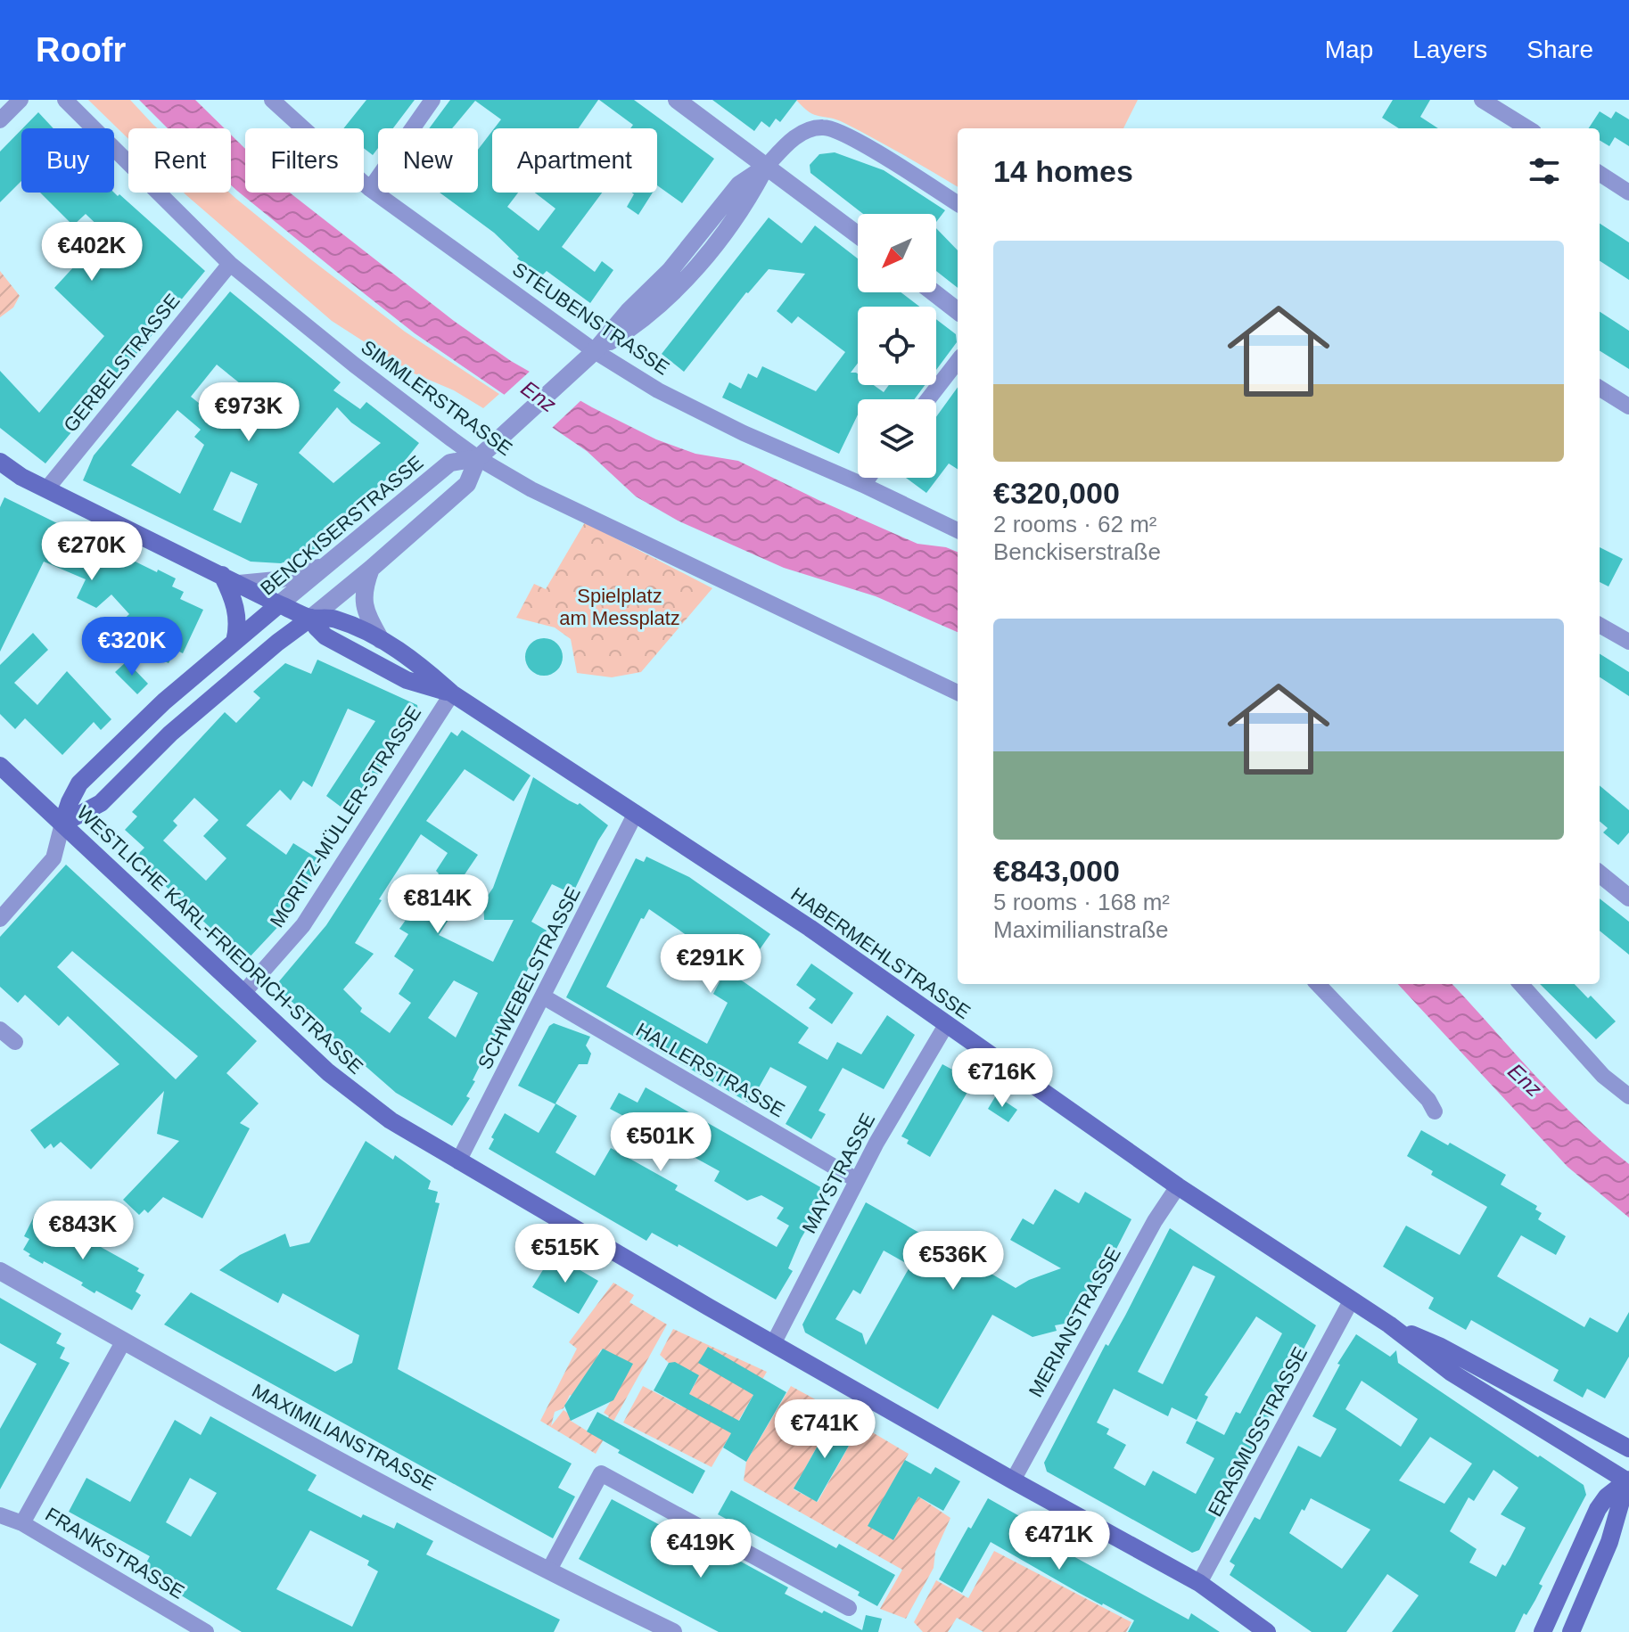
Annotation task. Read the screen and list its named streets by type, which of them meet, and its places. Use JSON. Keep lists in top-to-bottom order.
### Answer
{
  "streets": {
    "main road": ["BENCKISERSTRASSE", "WESTLICHE KARL-FRIEDRICH-STRASSE", "HABERMEHLSTRASSE"],
    "street": [
      "STEUBENSTRASSE",
      "GERBELSTRASSE",
      "SIMMLERSTRASSE",
      "MORITZ-MÜLLER-STRASSE",
      "SCHWEBELSTRASSE",
      "HALLERSTRASSE",
      "MAYSTRASSE",
      "MERIANSTRASSE",
      "ERASMUSSTRASSE",
      "MAXIMILIANSTRASSE",
      "FRANKSTRASSE"
    ]
  },
  "crossings": [
    ["GERBELSTRASSE", "SIMMLERSTRASSE"],
    ["GERBELSTRASSE", "HABERMEHLSTRASSE"],
    ["SIMMLERSTRASSE", "BENCKISERSTRASSE"],
    ["BENCKISERSTRASSE", "WESTLICHE KARL-FRIEDRICH-STRASSE"],
    ["BENCKISERSTRASSE", "HABERMEHLSTRASSE"],
    ["MORITZ-MÜLLER-STRASSE", "WESTLICHE KARL-FRIEDRICH-STRASSE"],
    ["MORITZ-MÜLLER-STRASSE", "HABERMEHLSTRASSE"],
    ["WESTLICHE KARL-FRIEDRICH-STRASSE", "SCHWEBELSTRASSE"],
    ["WESTLICHE KARL-FRIEDRICH-STRASSE", "MAYSTRASSE"],
    ["WESTLICHE KARL-FRIEDRICH-STRASSE", "MERIANSTRASSE"],
    ["WESTLICHE KARL-FRIEDRICH-STRASSE", "ERASMUSSTRASSE"],
    ["HABERMEHLSTRASSE", "SCHWEBELSTRASSE"],
    ["HABERMEHLSTRASSE", "MAYSTRASSE"],
    ["HABERMEHLSTRASSE", "MERIANSTRASSE"],
    ["HABERMEHLSTRASSE", "ERASMUSSTRASSE"],
    ["SCHWEBELSTRASSE", "HALLERSTRASSE"],
    ["HALLERSTRASSE", "MAYSTRASSE"]
  ],
  "water": ["Enz"],
  "parks": ["Spielplatz am Messplatz"],
  "north": "bottom left",
  "page": {
    "header": "Roofr",
    "nav": ["Map", "Layers", "Share"],
    "chip": [
      "Buy",
      "Rent",
      "Filters",
      "New",
      "Apartment"
    ],
    "heading": "14 homes",
    "list": [
      {
        "name": "€320,000",
        "note": "2 rooms · 62 m² · Benckiserstraße"
      },
      {
        "name": "€843,000",
        "note": "5 rooms · 168 m² · Maximilianstraße"
      }
    ],
    "price": [
      "€402K",
      "€973K",
      "€270K",
      "€320K",
      "€814K",
      "€291K",
      "€716K",
      "€501K",
      "€843K",
      "€515K",
      "€536K",
      "€741K",
      "€471K",
      "€419K"
    ]
  }
}
